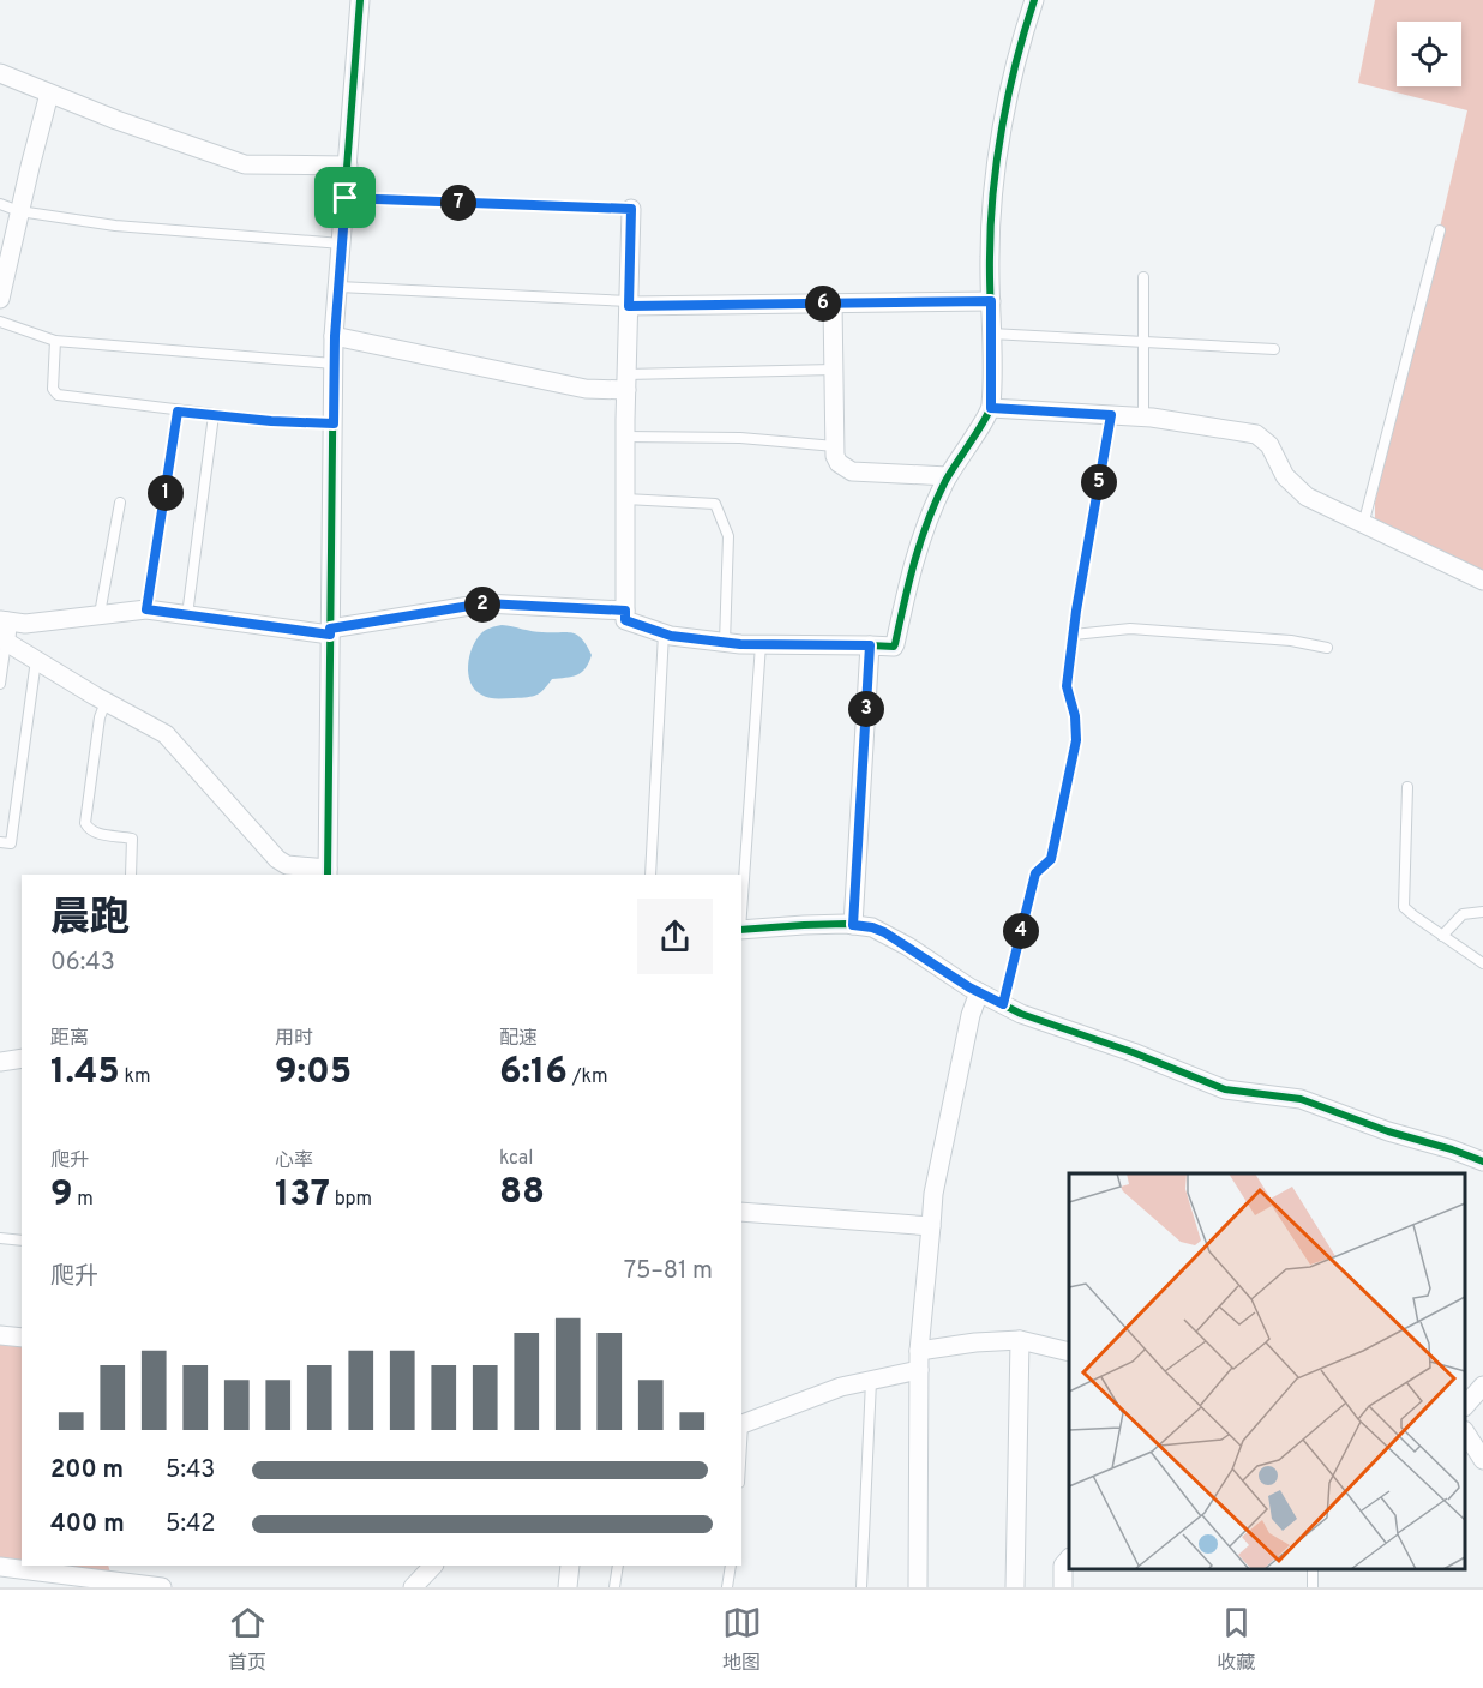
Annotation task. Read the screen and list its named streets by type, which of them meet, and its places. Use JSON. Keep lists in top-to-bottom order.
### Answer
{
  "page": {
    "pins": [
      "7",
      "6",
      "5",
      "1",
      "2",
      "3",
      "4"
    ],
    "heading": ["晨跑", "06:43"],
    "stats": [
      ["距离", "1.45 km"],
      ["用时", "9:05"],
      ["配速", "6:16 /km"],
      ["爬升", "9 m"],
      ["心率", "137 bpm"],
      ["kcal", "88"]
    ],
    "chart": ["爬升", "75–81 m"],
    "list": [
      {
        "name": "200 m",
        "note": "5:43"
      },
      {
        "name": "400 m",
        "note": "5:42"
      }
    ],
    "tabs": ["首页", "地图", "收藏"]
  }
}
